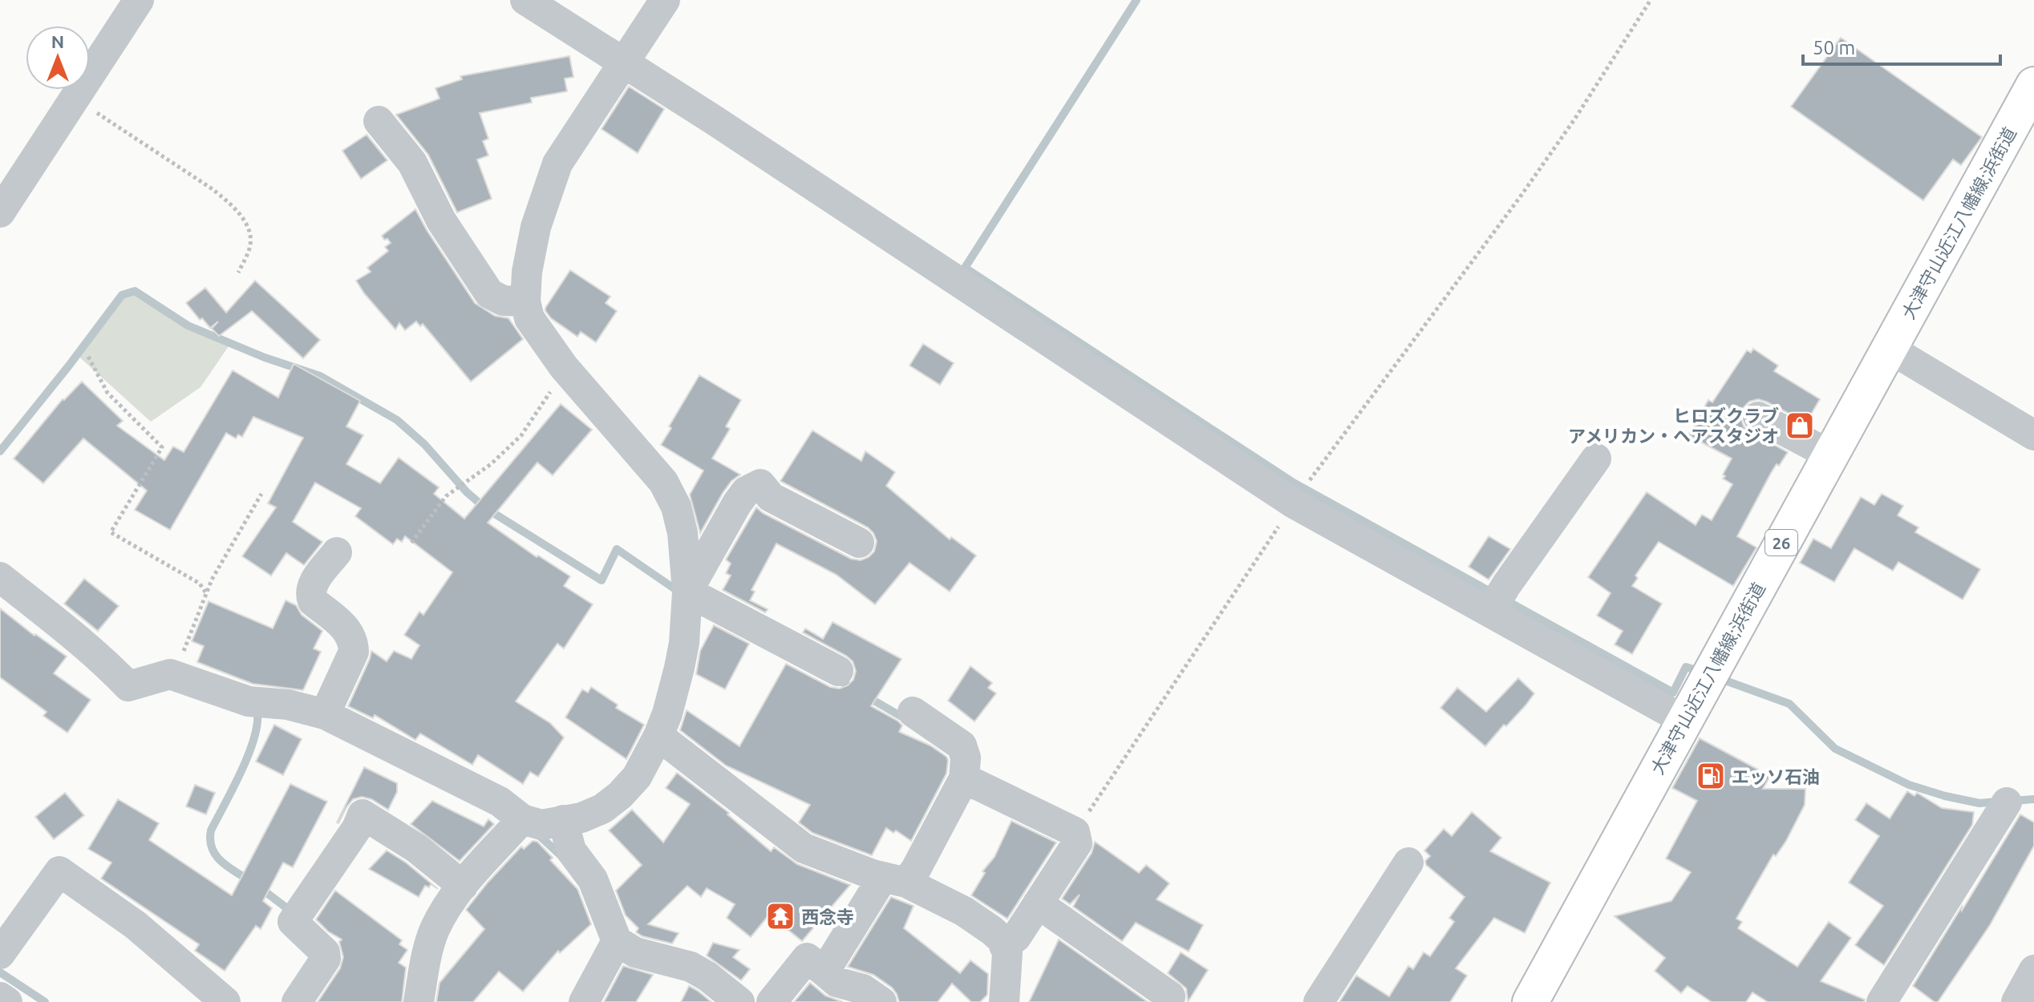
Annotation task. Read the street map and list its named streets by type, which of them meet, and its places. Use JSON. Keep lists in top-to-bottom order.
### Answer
{
  "streets": {
    "main road": ["大津守山近江八幡線;浜街道", "26"]
  },
  "places": {
    "shop": ["ヒロズクラブ アメリカン・ヘアスタジオ"],
    "fuel station": ["エッソ石油"],
    "temple": ["西念寺"]
  },
  "scale_bar": "50 m",
  "north": "top"
}
